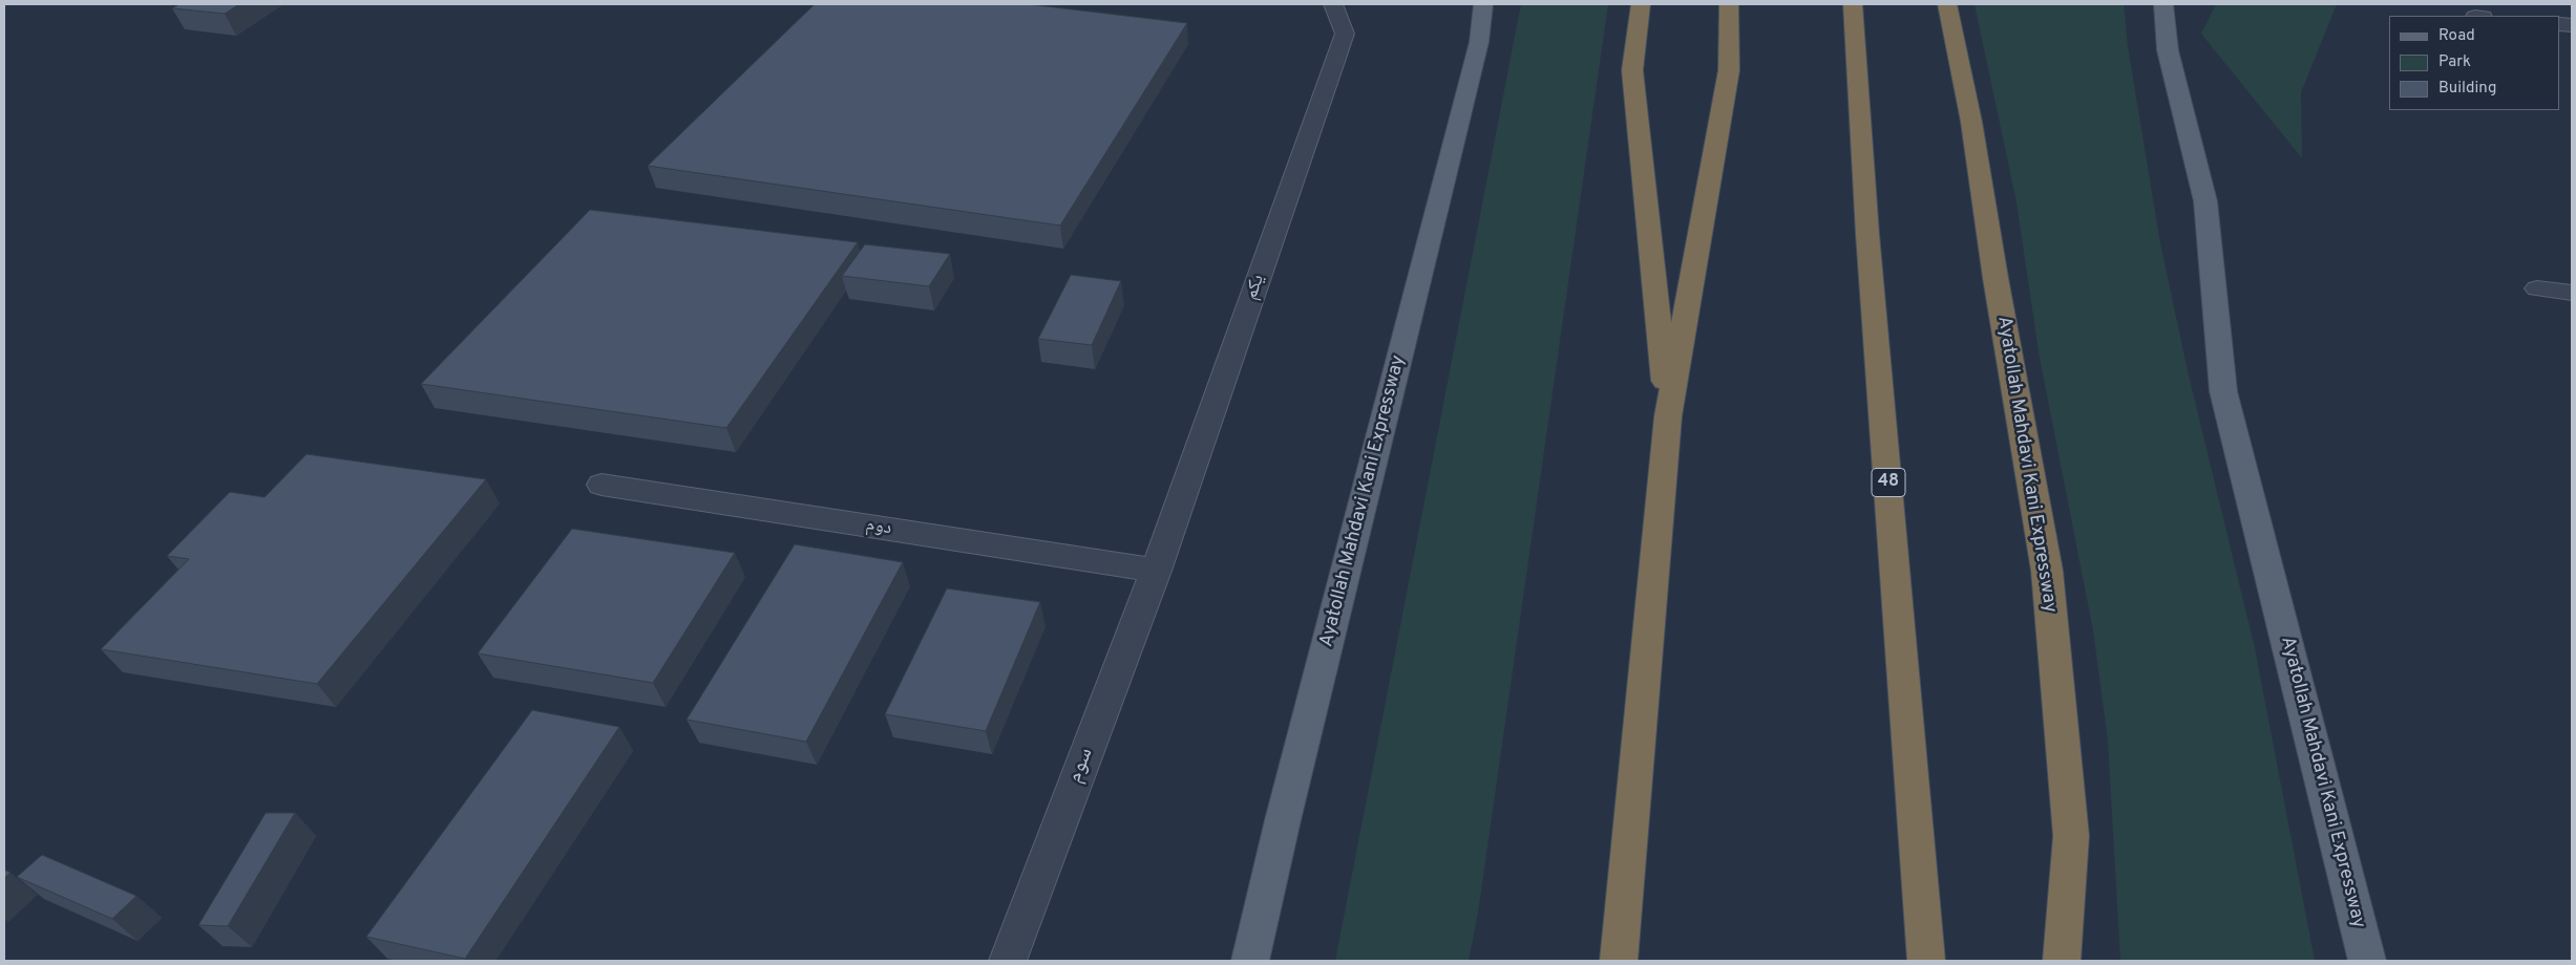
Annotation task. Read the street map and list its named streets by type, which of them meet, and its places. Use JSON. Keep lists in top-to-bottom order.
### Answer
{
  "streets": {
    "highway": ["Ayatollah Mahdavi Kani Expressway", "48"],
    "street": ["یکم", "دوم", "سوم"]
  },
  "crossings": [
    ["یکم", "دوم"],
    ["یکم", "سوم"],
    ["دوم", "سوم"]
  ],
  "legend": ["Road", "Park", "Building"]
}
